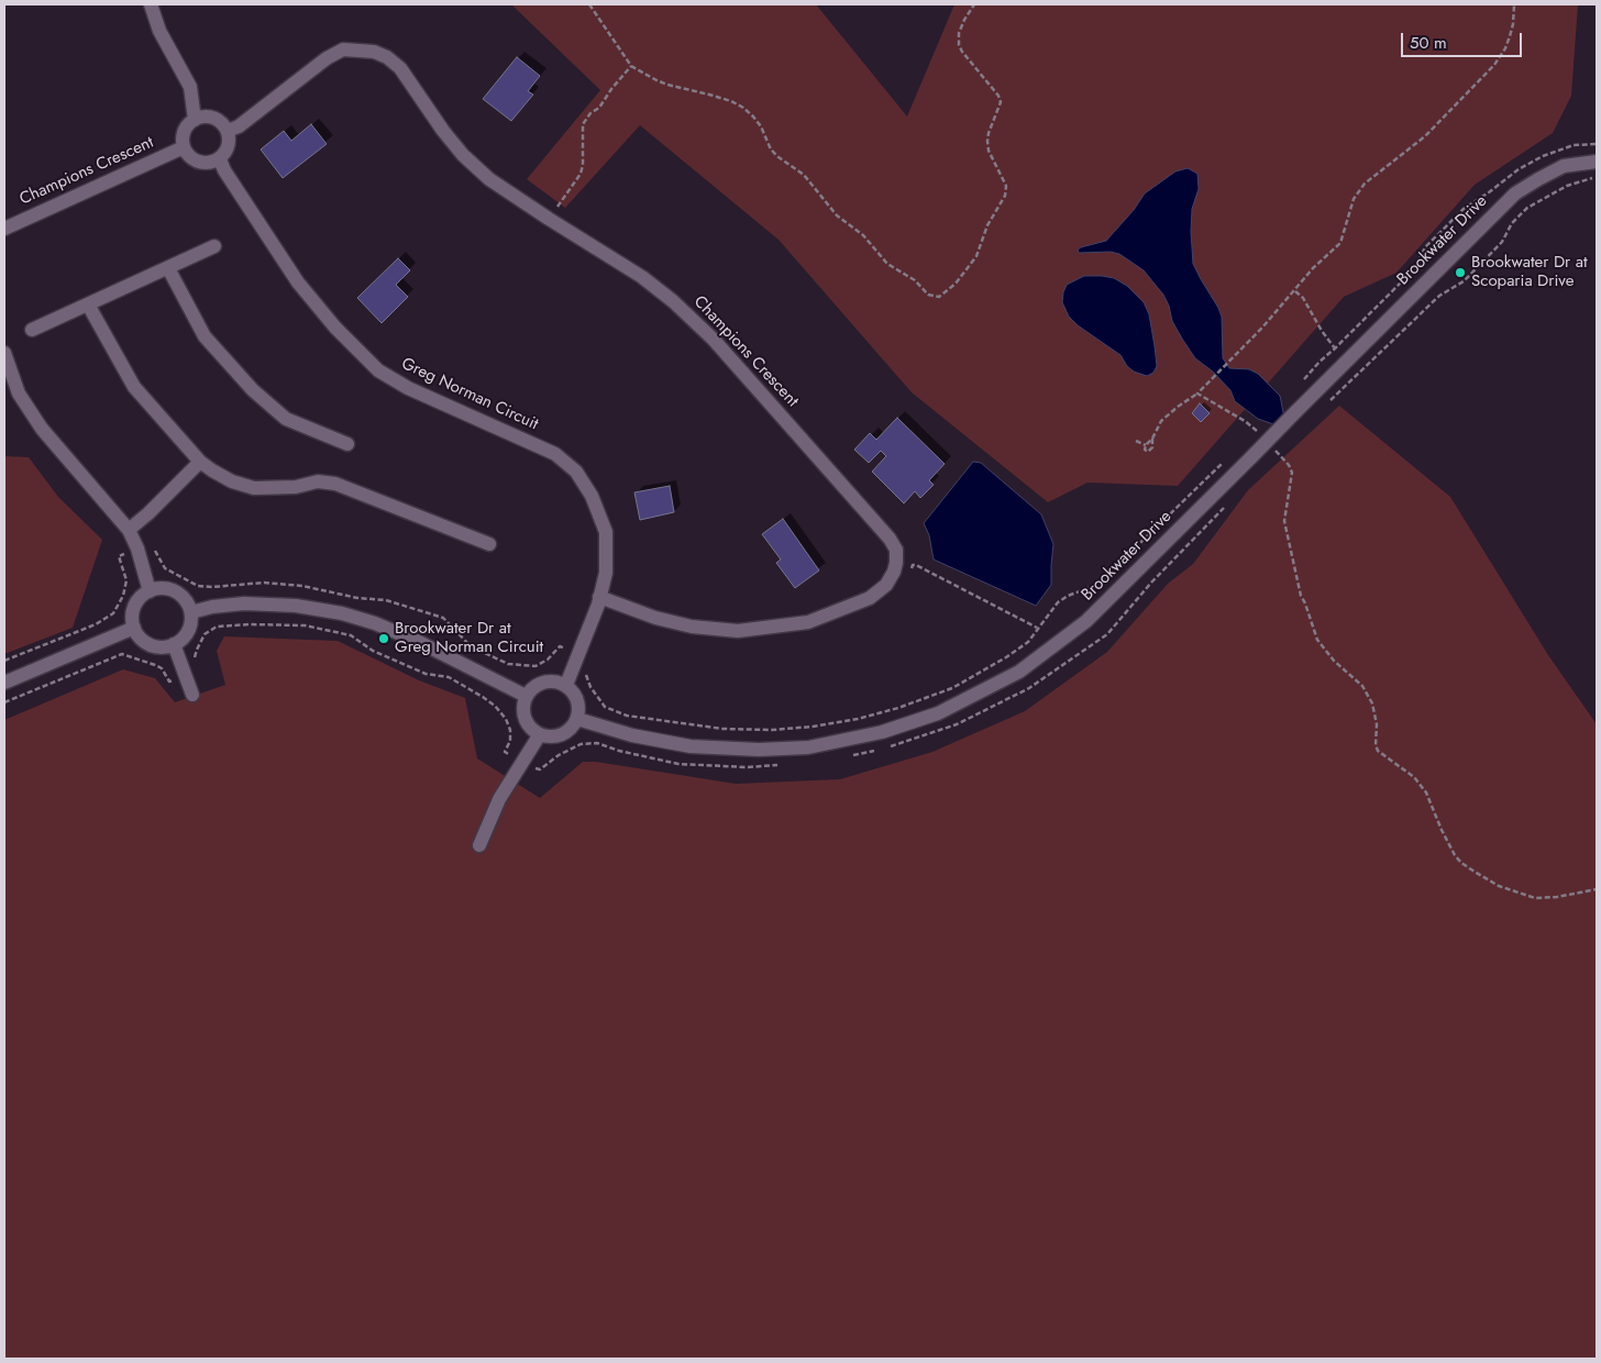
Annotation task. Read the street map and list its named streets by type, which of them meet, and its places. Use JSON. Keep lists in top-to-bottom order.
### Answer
{
  "streets": {
    "street": ["Champions Crescent", "Brookwater Drive", "Greg Norman Circuit"]
  },
  "crossings": [
    ["Champions Crescent", "Greg Norman Circuit"],
    ["Brookwater Drive", "Greg Norman Circuit"]
  ],
  "places": ["Brookwater Dr at Scoparia Drive", "Brookwater Dr at Greg Norman Circuit"],
  "scale_bar": "50 m"
}
